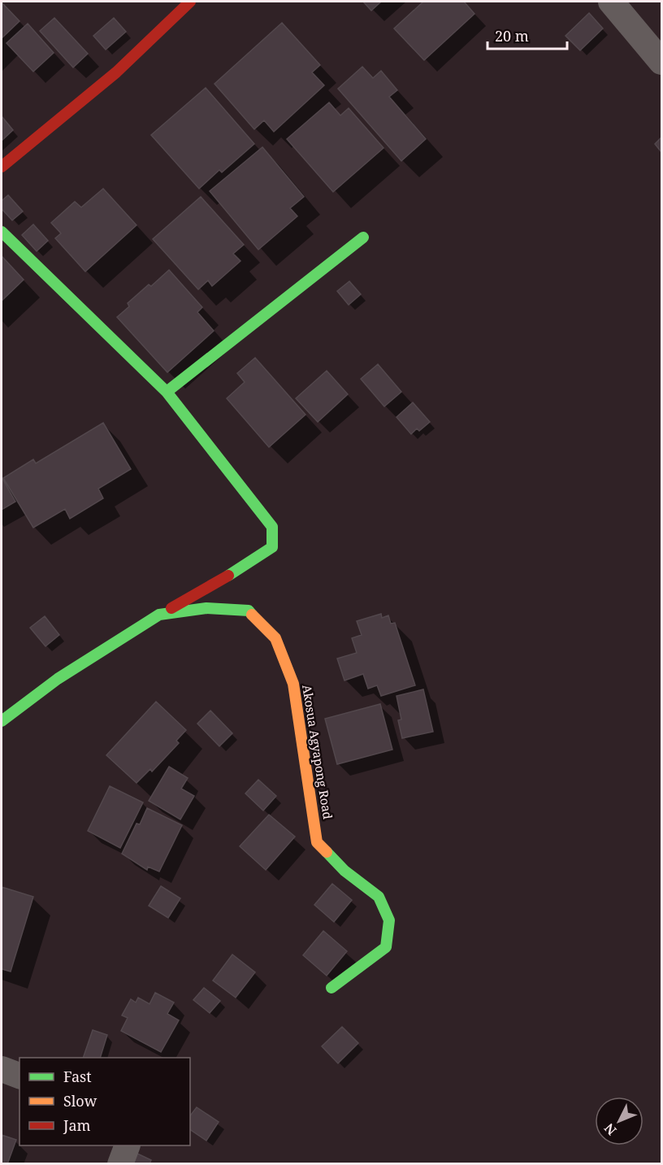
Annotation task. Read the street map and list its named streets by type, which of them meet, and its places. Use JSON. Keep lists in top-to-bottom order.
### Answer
{
  "streets": {
    "street": ["Akosua Agyapong Road"]
  },
  "legend": ["Fast", "Slow", "Jam"],
  "scale_bar": "20 m",
  "north": "bottom left"
}
